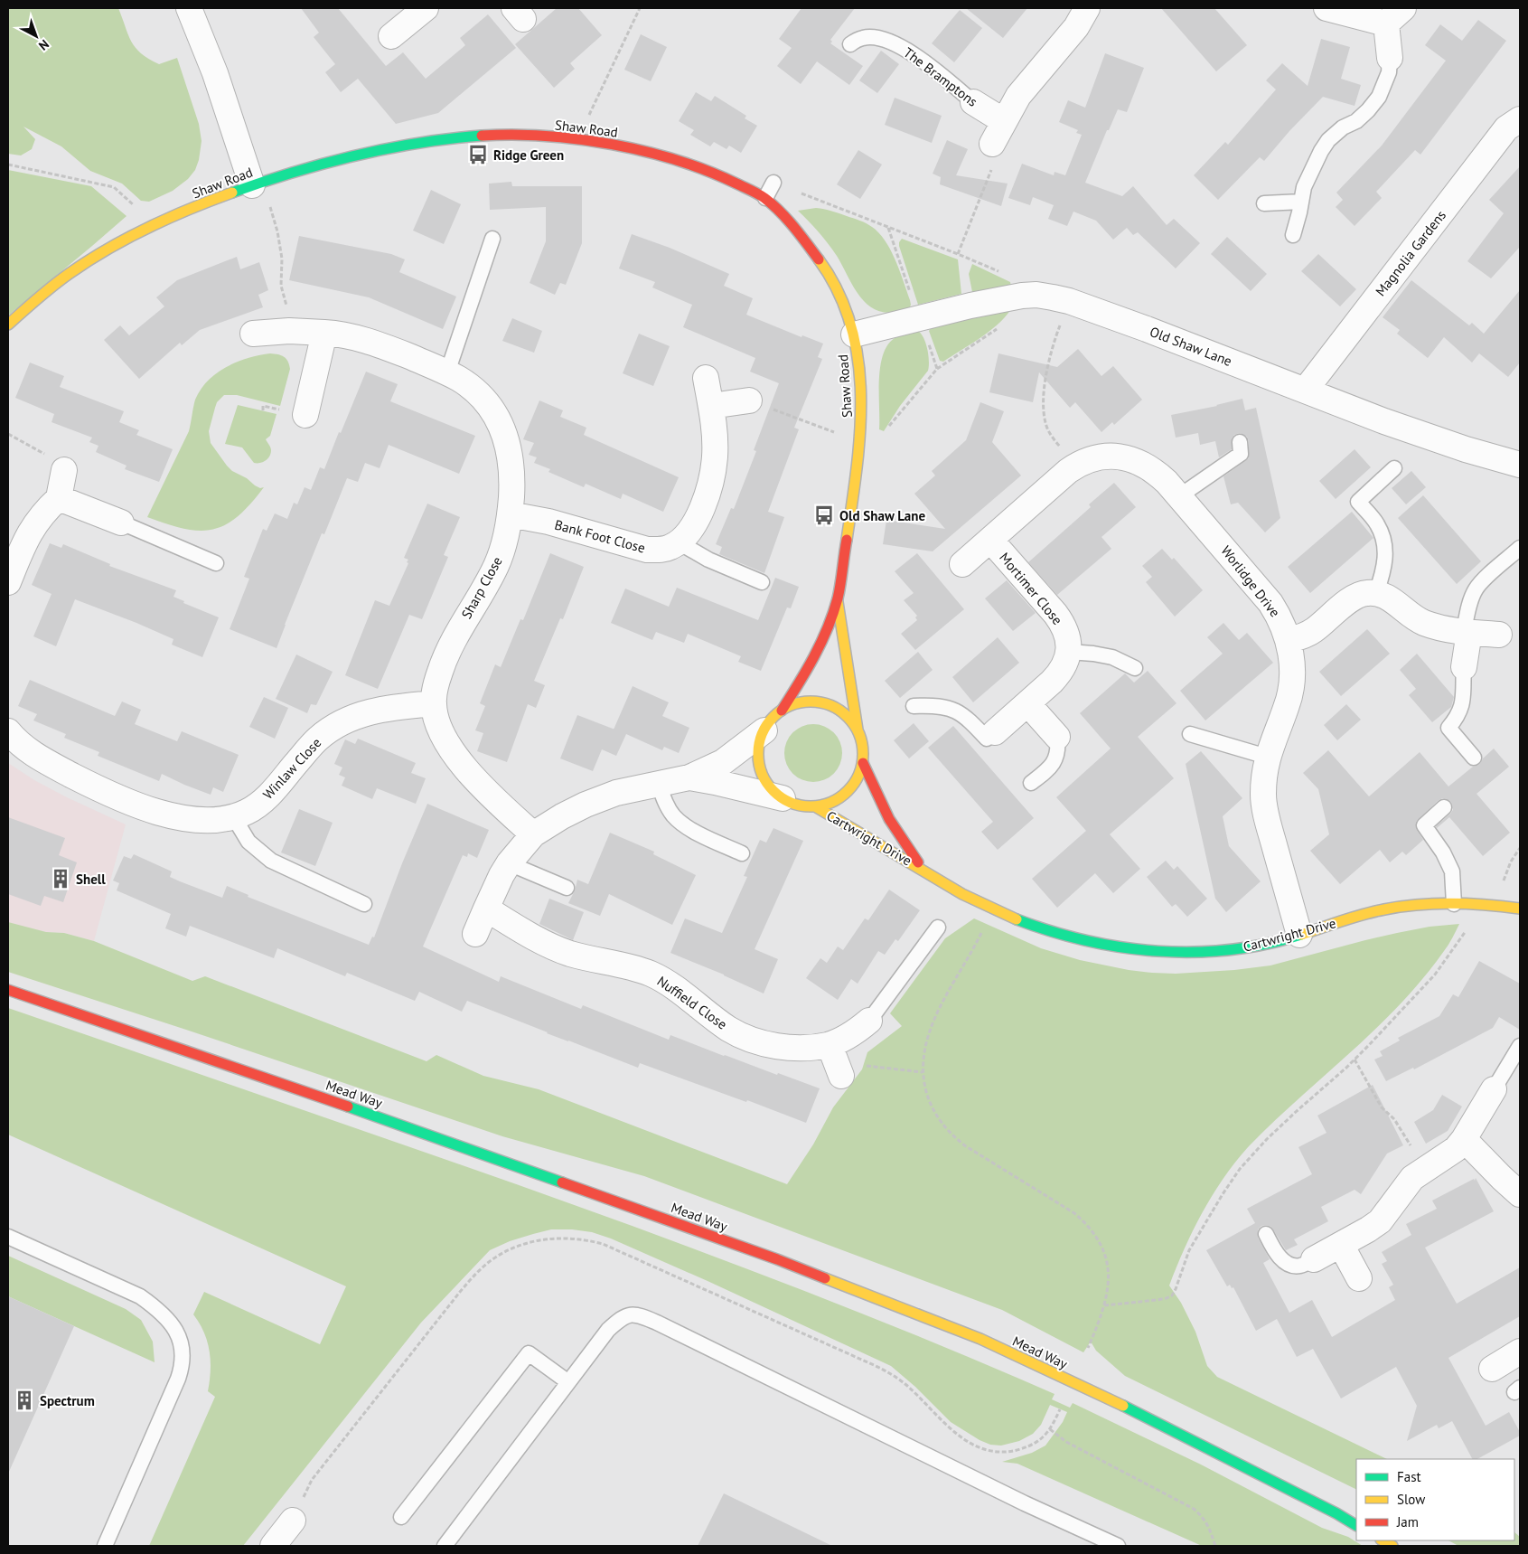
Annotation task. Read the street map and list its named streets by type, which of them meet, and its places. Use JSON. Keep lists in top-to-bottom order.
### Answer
{
  "streets": {
    "street": [
      "The Bramptons",
      "Shaw Road",
      "Magnolia Gardens",
      "Old Shaw Lane",
      "Bank Foot Close",
      "Worlidge Drive",
      "Sharp Close",
      "Mortimer Close",
      "Winlaw Close",
      "Cartwright Drive",
      "Nuffield Close",
      "Mead Way"
    ]
  },
  "crossings": [
    ["Shaw Road", "Old Shaw Lane"],
    ["Shaw Road", "Cartwright Drive"],
    ["Magnolia Gardens", "Old Shaw Lane"],
    ["Bank Foot Close", "Sharp Close"],
    ["Worlidge Drive", "Mortimer Close"],
    ["Worlidge Drive", "Cartwright Drive"],
    ["Sharp Close", "Winlaw Close"]
  ],
  "places": {
    "bus stop": ["Ridge Green", "Old Shaw Lane"],
    "building": ["Shell", "Spectrum"]
  },
  "legend": ["Fast", "Slow", "Jam"],
  "north": "bottom right"
}
